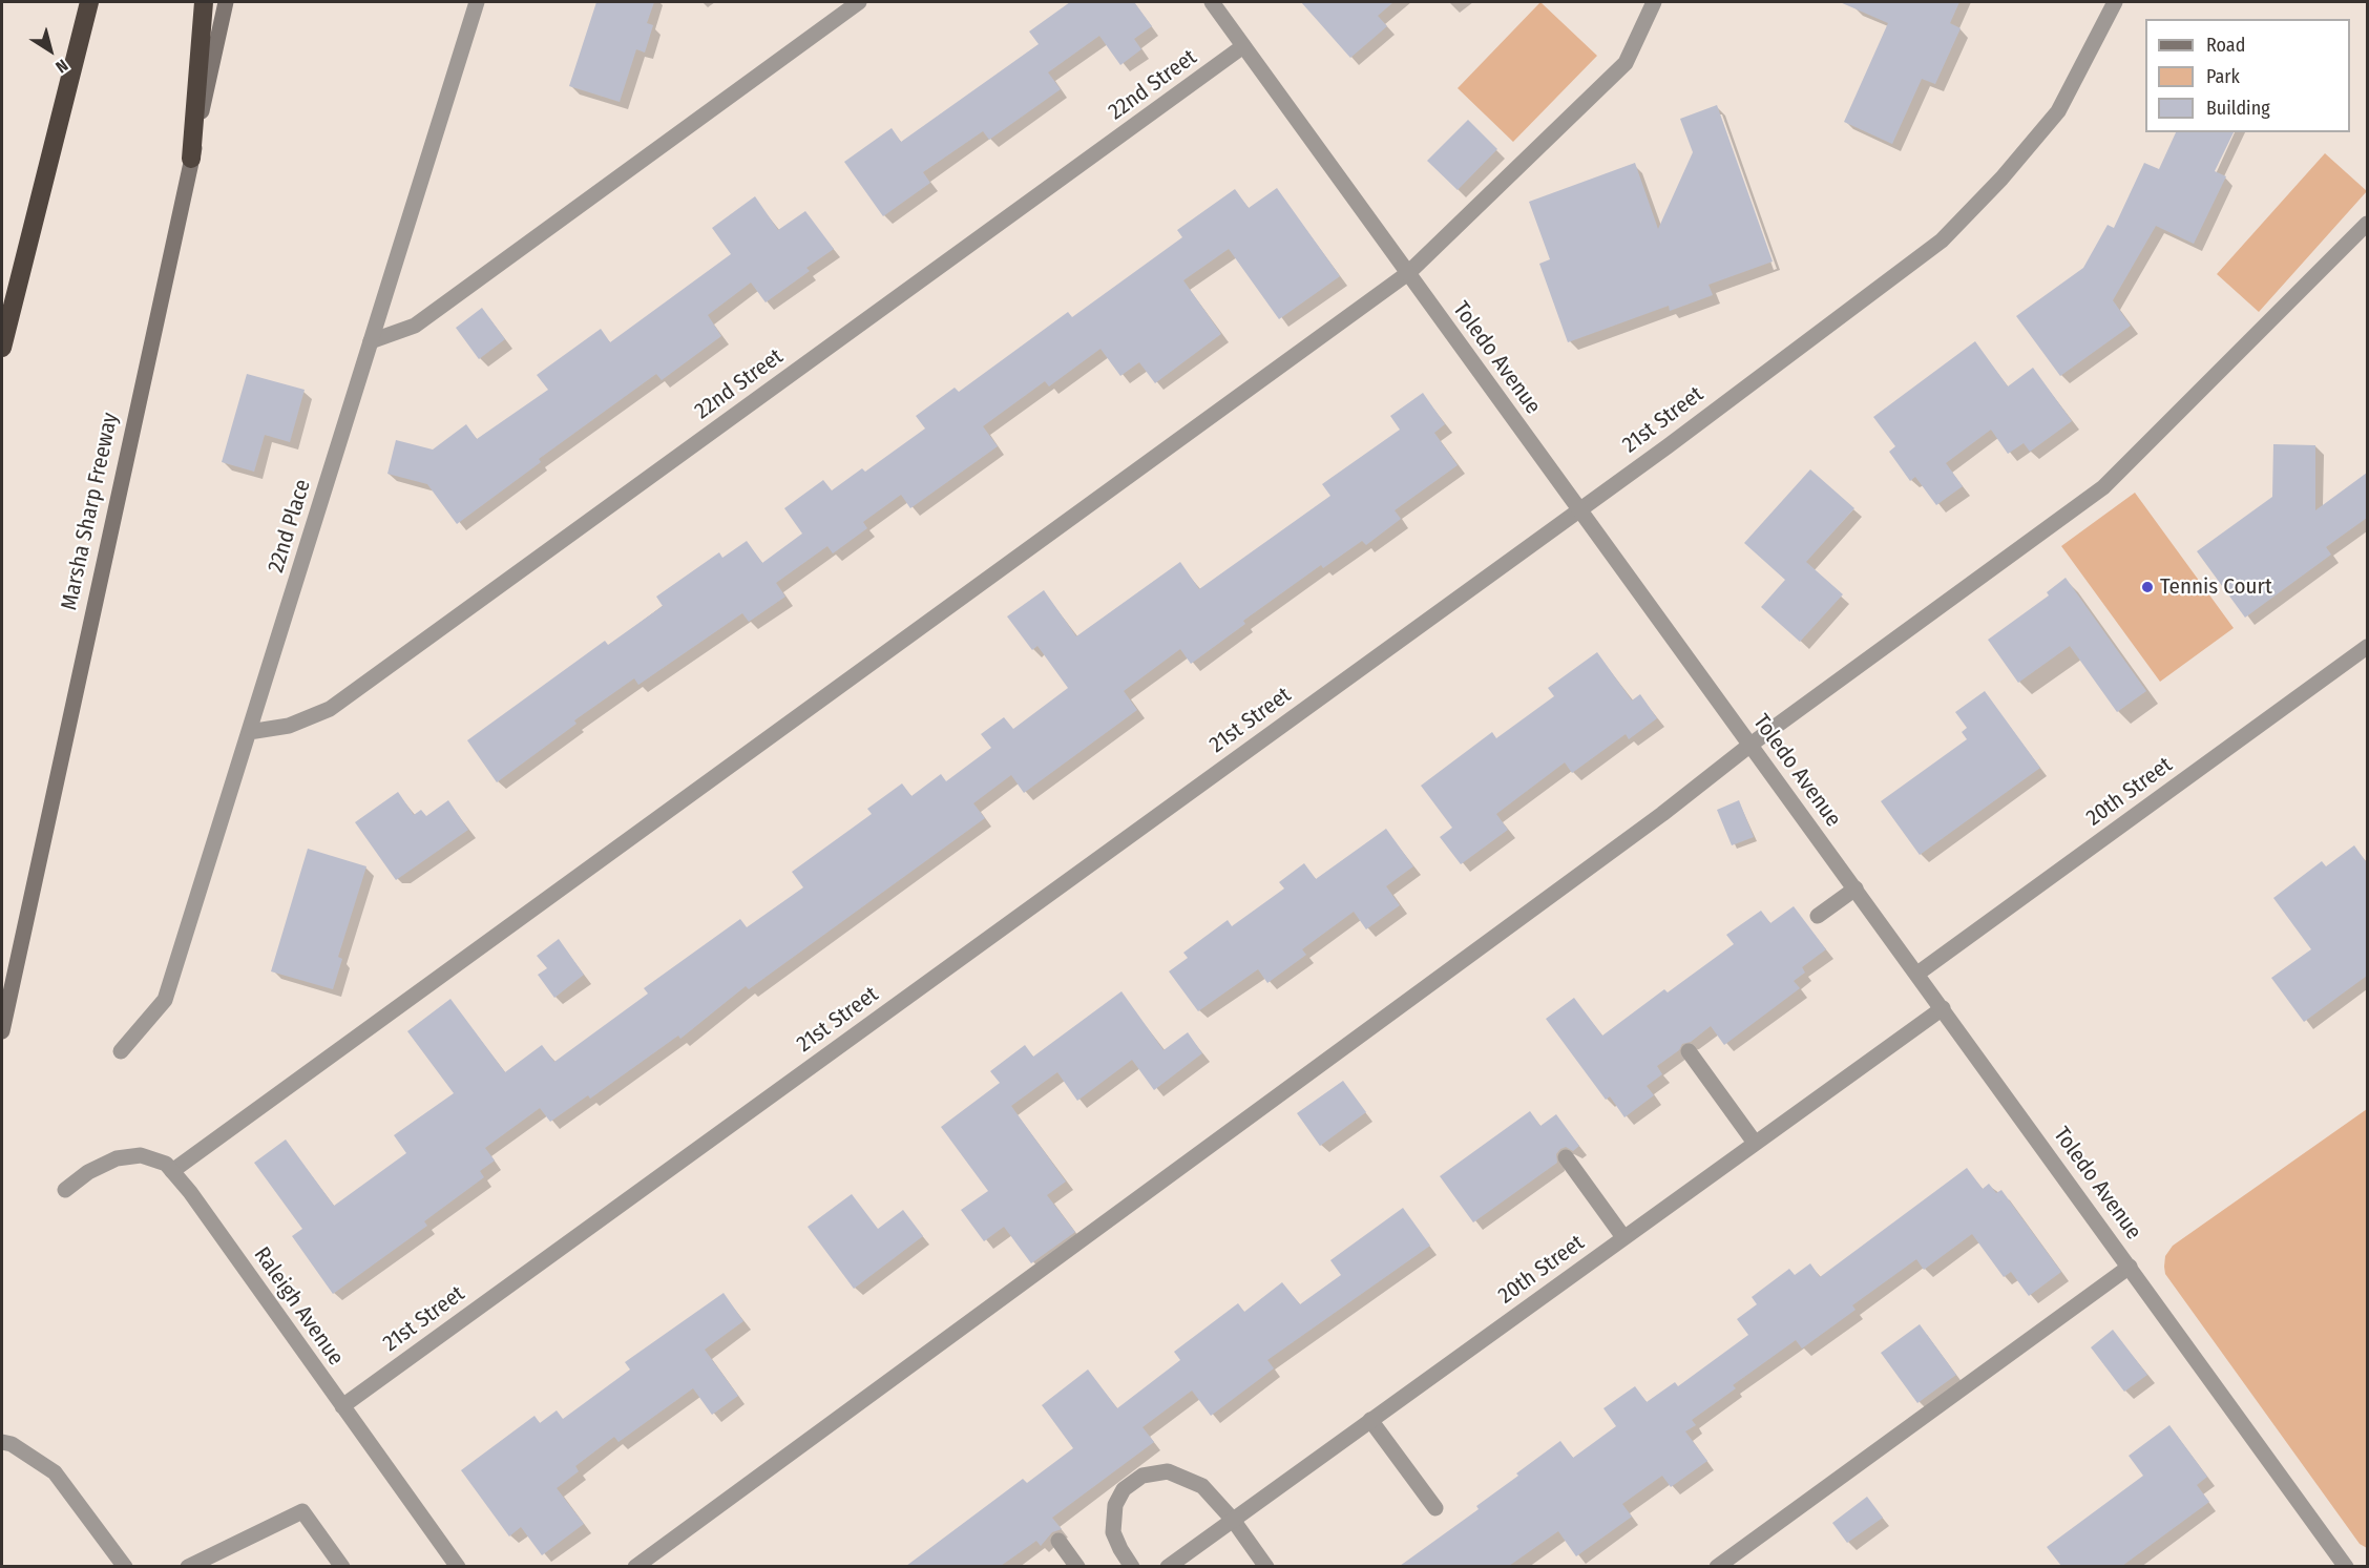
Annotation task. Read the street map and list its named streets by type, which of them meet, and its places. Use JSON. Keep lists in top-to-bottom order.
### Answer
{
  "streets": {
    "main road": ["Marsha Sharp Freeway"],
    "street": [
      "22nd Street",
      "Toledo Avenue",
      "21st Street",
      "22nd Place",
      "20th Street",
      "Raleigh Avenue"
    ]
  },
  "crossings": [
    ["22nd Street", "Toledo Avenue"],
    ["22nd Street", "22nd Place"],
    ["Toledo Avenue", "21st Street"],
    ["Toledo Avenue", "20th Street"],
    ["21st Street", "Raleigh Avenue"]
  ],
  "places": ["Tennis Court"],
  "legend": ["Road", "Park", "Building"],
  "north": "bottom right"
}
